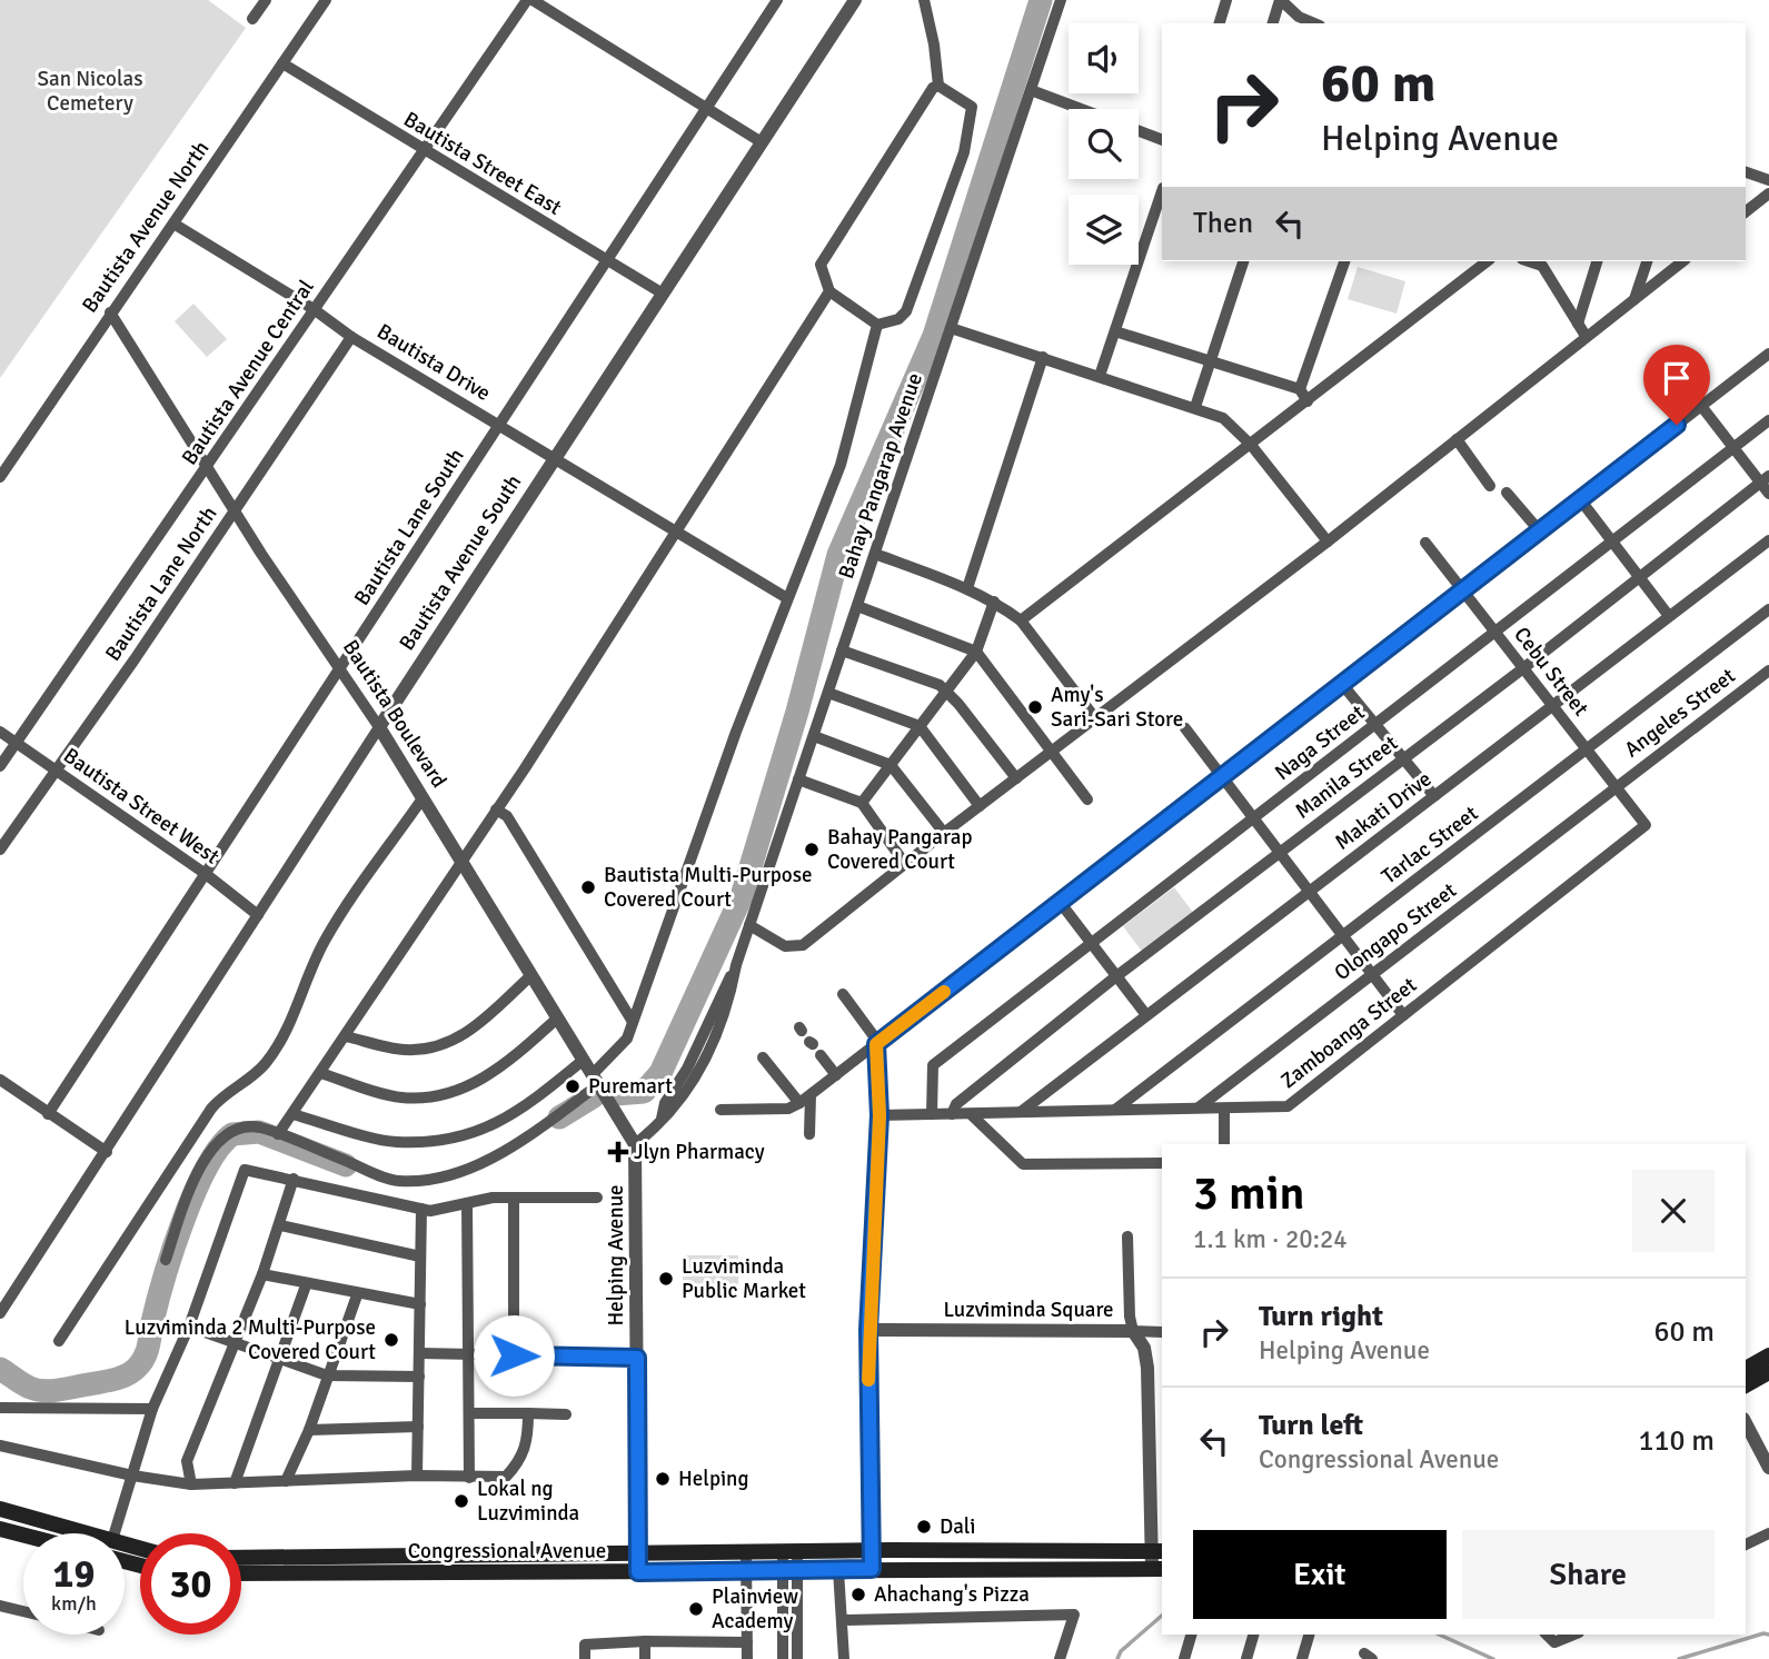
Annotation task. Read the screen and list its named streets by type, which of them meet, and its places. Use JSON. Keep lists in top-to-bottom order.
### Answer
{
  "streets": {
    "main road": ["Congressional Avenue"],
    "street": [
      "Bautista Street East",
      "Bautista Avenue North",
      "Bautista Drive",
      "Bautista Avenue Central",
      "Bahay Pangarap Avenue",
      "Bautista Lane South",
      "Bautista Avenue South",
      "Bautista Lane North",
      "Cebu Street",
      "Angeles Street",
      "Bautista Boulevard",
      "Naga Street",
      "Manila Street",
      "Bautista Street West",
      "Makati Drive",
      "Tarlac Street",
      "Olongapo Street",
      "Zamboanga Street",
      "Helping Avenue",
      "Luzviminda Square"
    ]
  },
  "crossings": [
    ["Bautista Street East", "Bautista Avenue North"],
    ["Bautista Street East", "Bautista Avenue Central"],
    ["Bautista Street East", "Bautista Lane South"],
    ["Bautista Street East", "Bautista Avenue South"],
    ["Bautista Avenue North", "Bautista Drive"],
    ["Bautista Avenue North", "Bautista Boulevard"],
    ["Bautista Drive", "Bautista Avenue Central"],
    ["Bautista Drive", "Bautista Lane South"],
    ["Bautista Drive", "Bautista Avenue South"],
    ["Bautista Drive", "Bautista Lane North"],
    ["Bautista Avenue Central", "Bautista Boulevard"],
    ["Bautista Avenue Central", "Bautista Street West"],
    ["Bahay Pangarap Avenue", "Bautista Boulevard"],
    ["Bahay Pangarap Avenue", "Helping Avenue"],
    ["Bautista Lane South", "Bautista Boulevard"],
    ["Bautista Lane South", "Bautista Street West"],
    ["Bautista Avenue South", "Bautista Boulevard"],
    ["Bautista Avenue South", "Bautista Street West"],
    ["Bautista Lane North", "Bautista Boulevard"],
    ["Bautista Lane North", "Bautista Street West"],
    ["Cebu Street", "Angeles Street"],
    ["Cebu Street", "Naga Street"],
    ["Cebu Street", "Manila Street"],
    ["Cebu Street", "Makati Drive"],
    ["Cebu Street", "Tarlac Street"],
    ["Cebu Street", "Olongapo Street"],
    ["Cebu Street", "Zamboanga Street"],
    ["Angeles Street", "Olongapo Street"],
    ["Bautista Boulevard", "Helping Avenue"],
    ["Naga Street", "Zamboanga Street"],
    ["Manila Street", "Zamboanga Street"],
    ["Makati Drive", "Zamboanga Street"],
    ["Tarlac Street", "Zamboanga Street"],
    ["Olongapo Street", "Zamboanga Street"],
    ["Helping Avenue", "Congressional Avenue"],
    ["Luzviminda Square", "Congressional Avenue"]
  ],
  "parks": ["San Nicolas Cemetery"],
  "places": {
    "other": [
      "Amy's Sari-Sari Store",
      "Bahay Pangarap Covered Court",
      "Bautista Multi-Purpose Covered Court",
      "Puremart",
      "Luzviminda Public Market",
      "Luzviminda 2 Multi-Purpose Covered Court",
      "Helping",
      "Lokal ng Luzviminda",
      "Dali",
      "Ahachang's Pizza",
      "Plainview Academy"
    ],
    "health": ["Jlyn Pharmacy"]
  },
  "page": {
    "turn": ["60 m", "Helping Avenue"],
    "then": "Then",
    "heading": ["3 min", "1.1 km · 20:24"],
    "list": [
      {
        "name": "Turn right",
        "note": "Helping Avenue",
        "value": "60 m"
      },
      {
        "name": "Turn left",
        "note": "Congressional Avenue",
        "value": "110 m"
      }
    ],
    "buttons": ["Exit", "Share"],
    "speed": "19 km/h",
    "limit": "30"
  }
}
